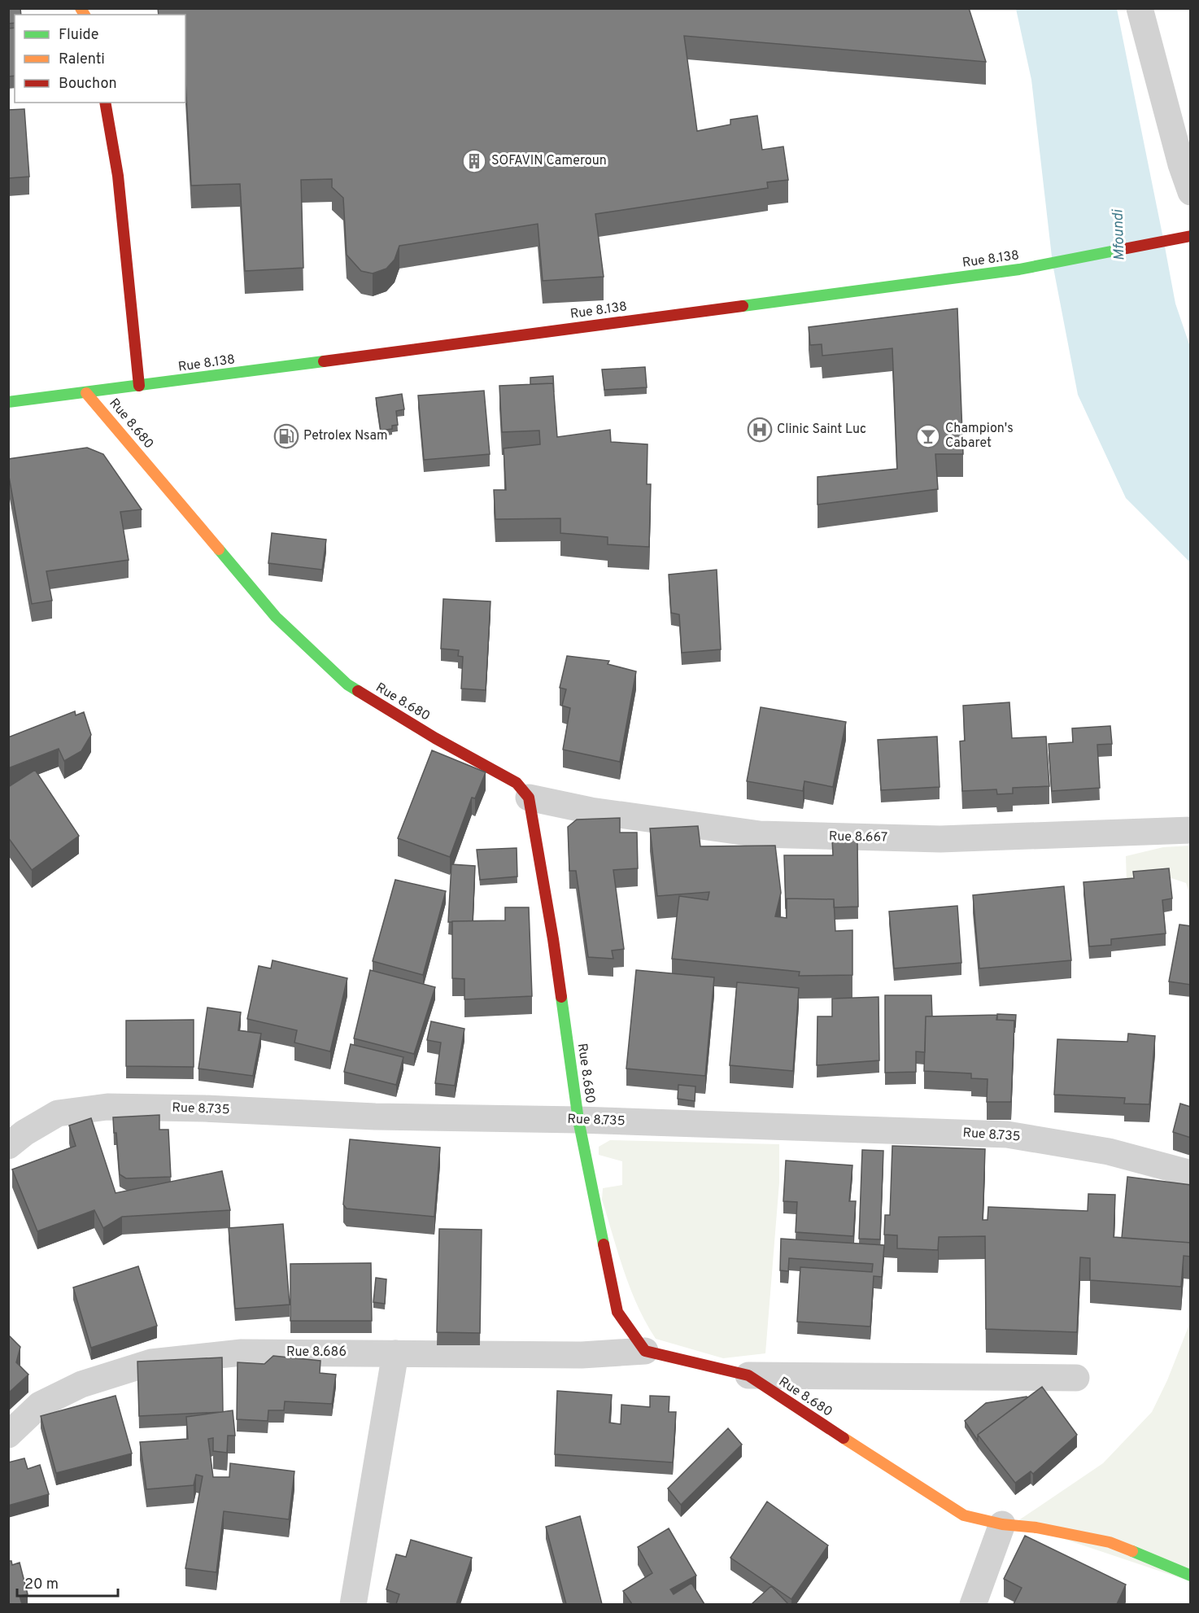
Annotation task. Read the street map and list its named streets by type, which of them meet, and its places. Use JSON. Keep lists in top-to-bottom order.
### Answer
{
  "streets": {
    "street": [
      "Rue 8.138",
      "Rue 8.680",
      "Rue 8.667",
      "Rue 8.735",
      "Rue 8.686"
    ]
  },
  "crossings": [
    ["Rue 8.138", "Rue 8.680"],
    ["Rue 8.680", "Rue 8.667"],
    ["Rue 8.680", "Rue 8.735"],
    ["Rue 8.680", "Rue 8.686"]
  ],
  "water": ["Mfoundi"],
  "places": {
    "building": ["SOFAVIN Cameroun"],
    "hospital": ["Clinic Saint Luc"],
    "fuel station": ["Petrolex Nsam"],
    "bar": ["Champion's Cabaret"]
  },
  "legend": ["Fluide", "Ralenti", "Bouchon"],
  "scale_bar": "20 m"
}
